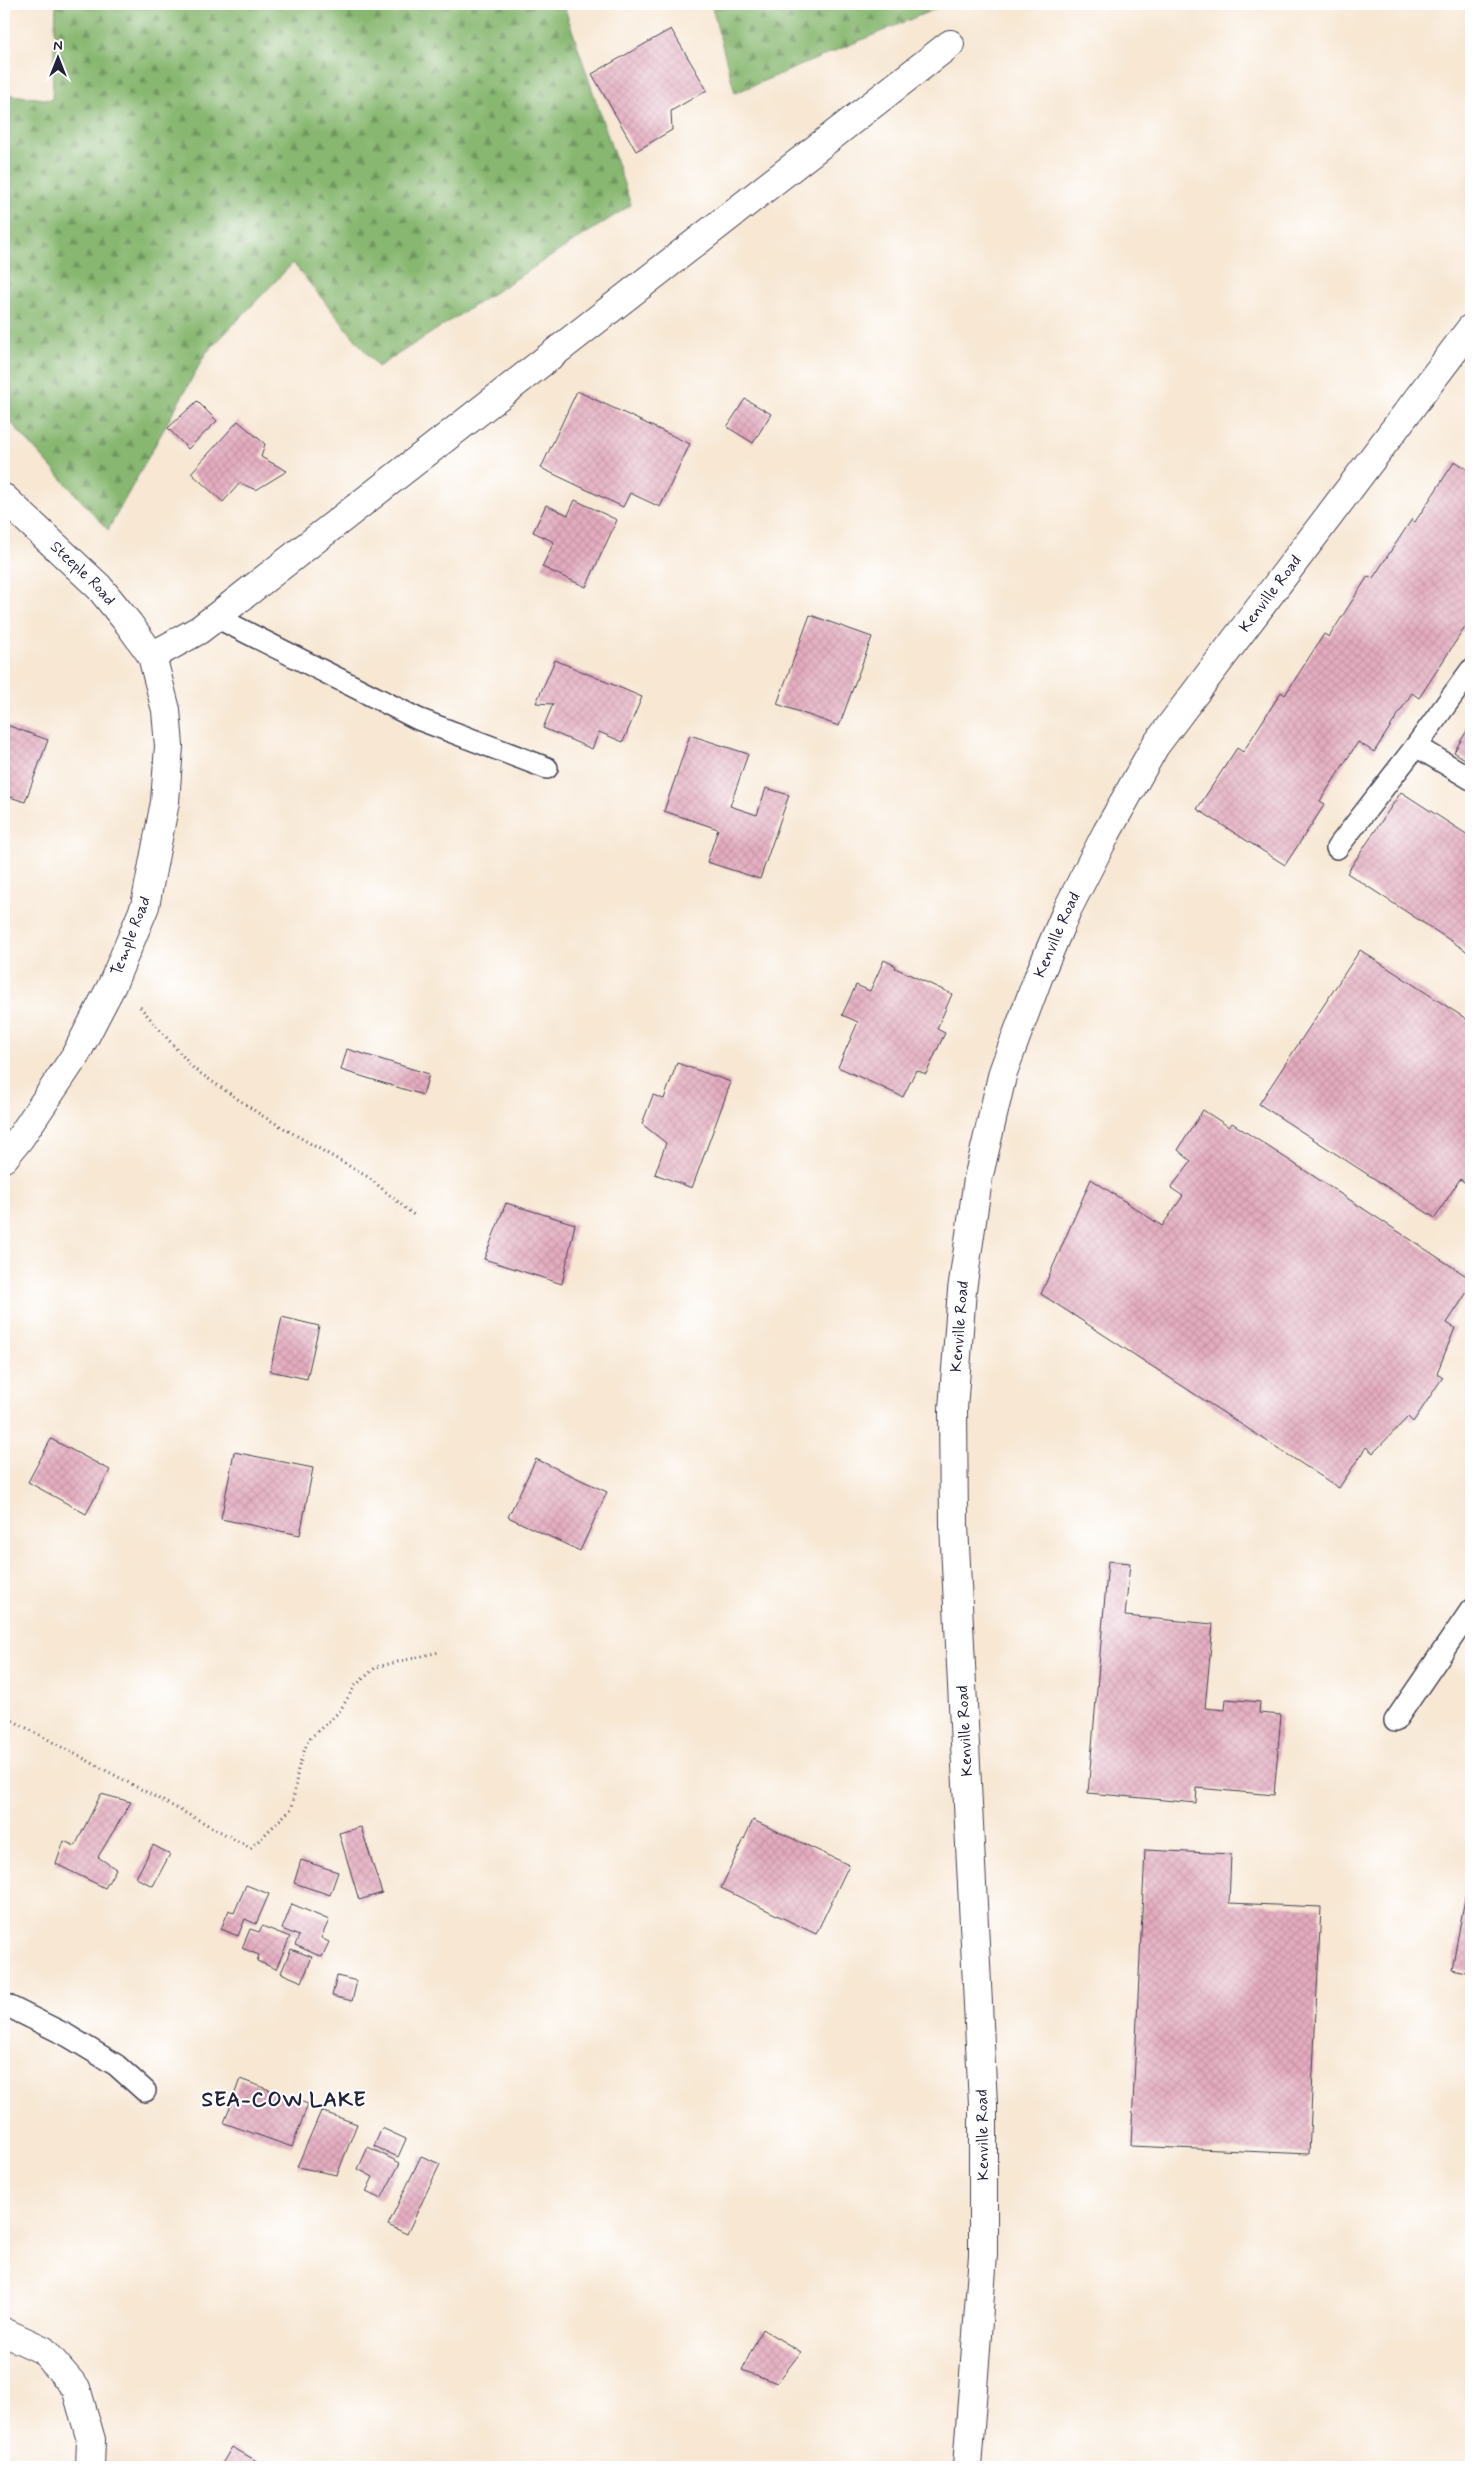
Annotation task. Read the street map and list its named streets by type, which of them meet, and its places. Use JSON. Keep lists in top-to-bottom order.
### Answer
{
  "streets": {
    "street": ["Steeple Road", "Kenville Road", "Temple Road"]
  },
  "crossings": [
    ["Steeple Road", "Temple Road"]
  ],
  "districts": ["SEA-COW LAKE"],
  "north": "top"
}
